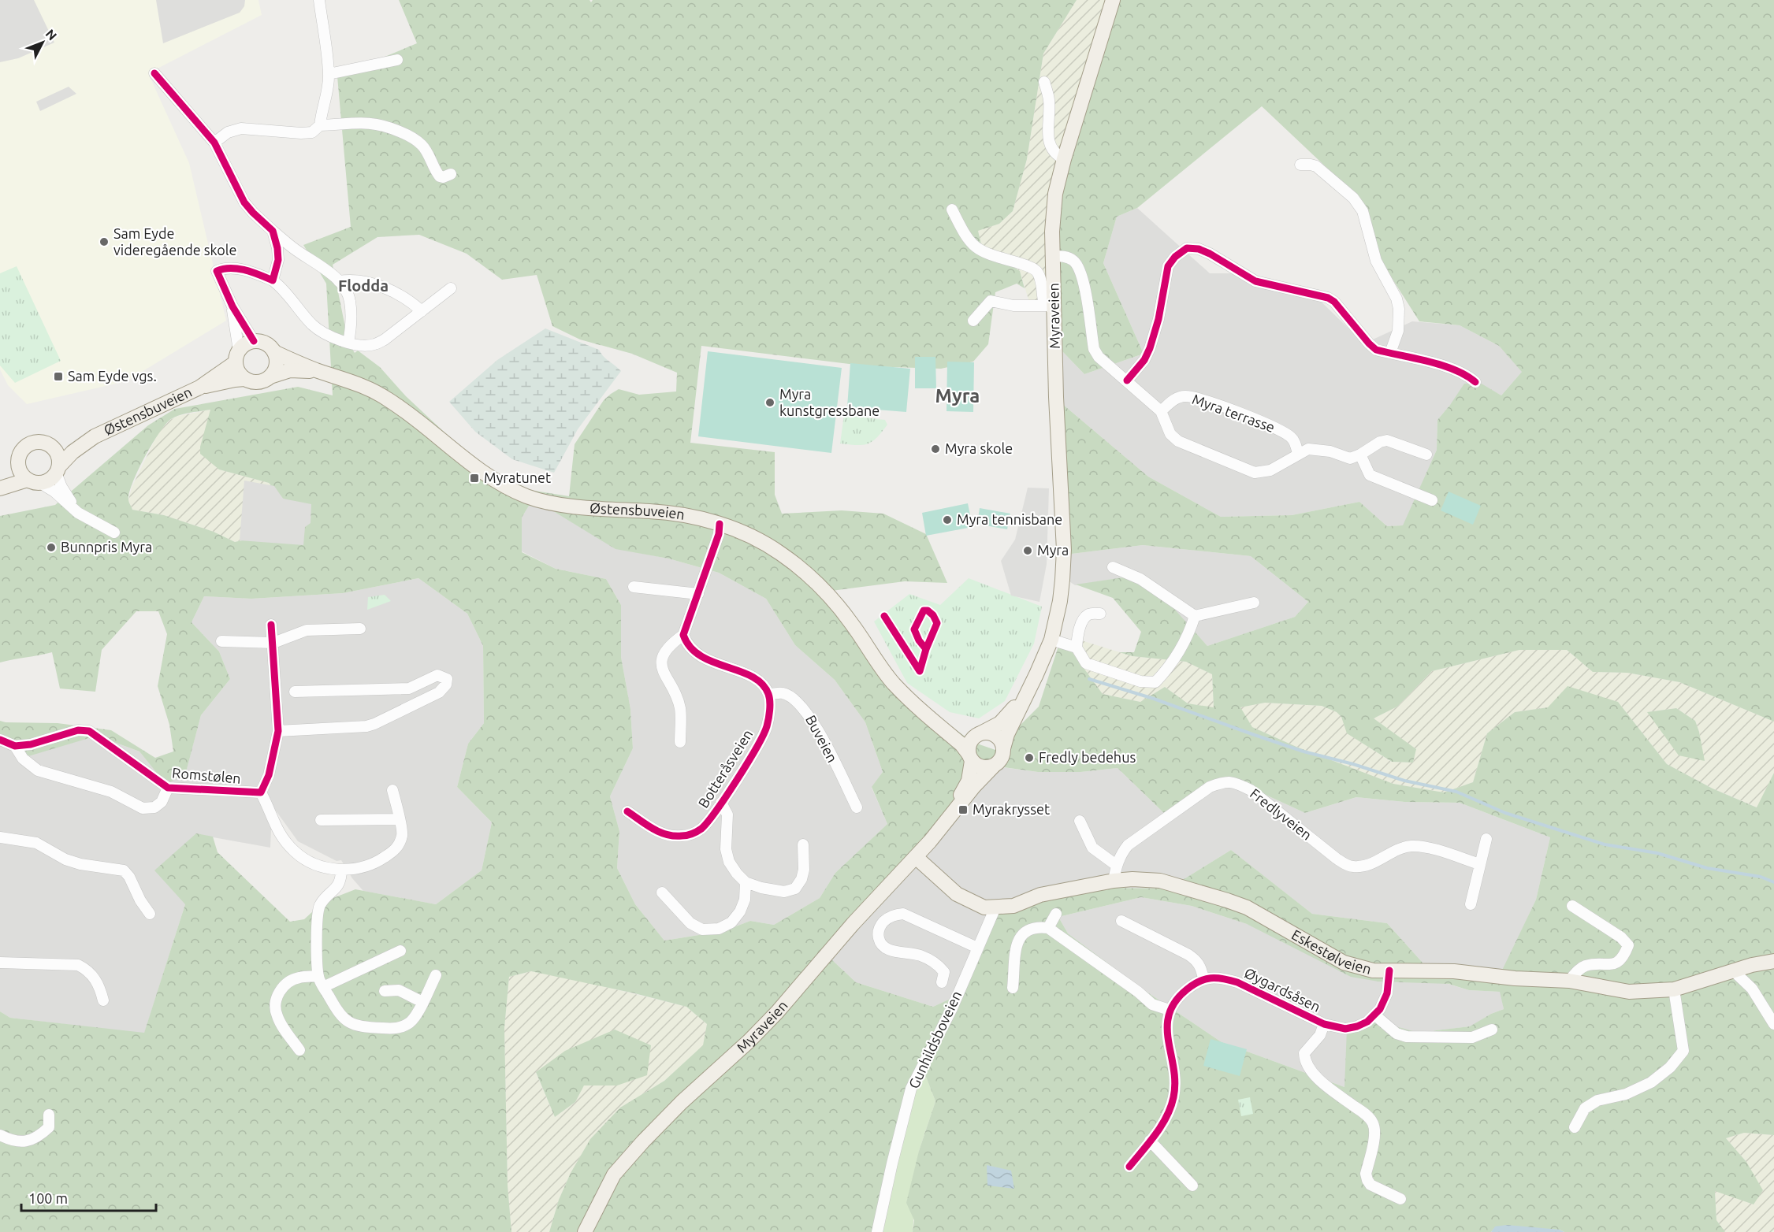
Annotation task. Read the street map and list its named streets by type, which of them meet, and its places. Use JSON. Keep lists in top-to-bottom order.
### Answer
{
  "streets": {
    "main road": ["Myraveien", "Østensbuveien", "Eskestølveien"],
    "street": [
      "Myra terrasse",
      "Buveien",
      "Botteråsveien",
      "Romstølen",
      "Fredlyveien",
      "Øygardsåsen",
      "Gunhildsboveien"
    ]
  },
  "crossings": [
    ["Myraveien", "Østensbuveien"],
    ["Myraveien", "Eskestølveien"],
    ["Buveien", "Botteråsveien"],
    ["Fredlyveien", "Eskestølveien"],
    ["Eskestølveien", "Gunhildsboveien"]
  ],
  "districts": ["Flodda", "Myra"],
  "places": {
    "other": [
      "Sam Eyde videregående skole",
      "Myra kunstgressbane",
      "Myra skole",
      "Myra tennisbane",
      "Bunnpris Myra",
      "Myra",
      "Fredly bedehus"
    ],
    "transit": ["Sam Eyde vgs.", "Myratunet", "Myrakrysset"]
  },
  "scale_bar": "100 m",
  "north": "top right"
}
